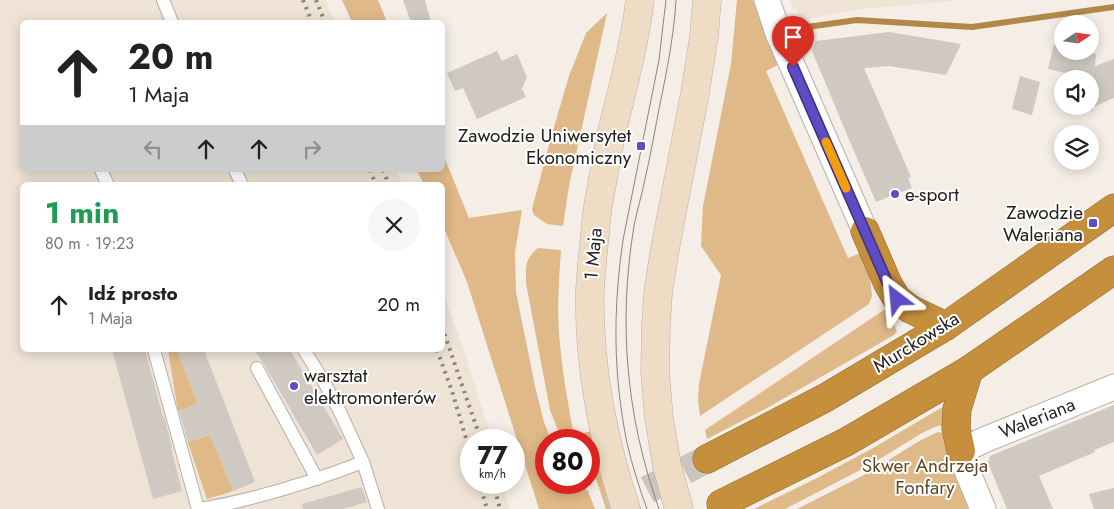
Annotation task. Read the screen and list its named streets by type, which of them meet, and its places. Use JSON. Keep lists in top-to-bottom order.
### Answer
{
  "streets": {
    "highway": ["Murckowska"],
    "street": ["1 Maja", "Waleriana"]
  },
  "parks": ["Skwer Andrzeja Fonfary"],
  "places": {
    "transit": ["Zawodzie Uniwersytet Ekonomiczny", "Zawodzie Waleriana"],
    "other": ["e-sport", "warsztat elektromonterów"]
  },
  "north": "right",
  "page": {
    "turn": ["20 m", "1 Maja"],
    "heading": ["1 min", "80 m · 19:23"],
    "list": [
      {
        "name": "Idź prosto",
        "note": "1 Maja",
        "value": "20 m"
      }
    ],
    "speed": "77 km/h",
    "limit": "80"
  }
}
